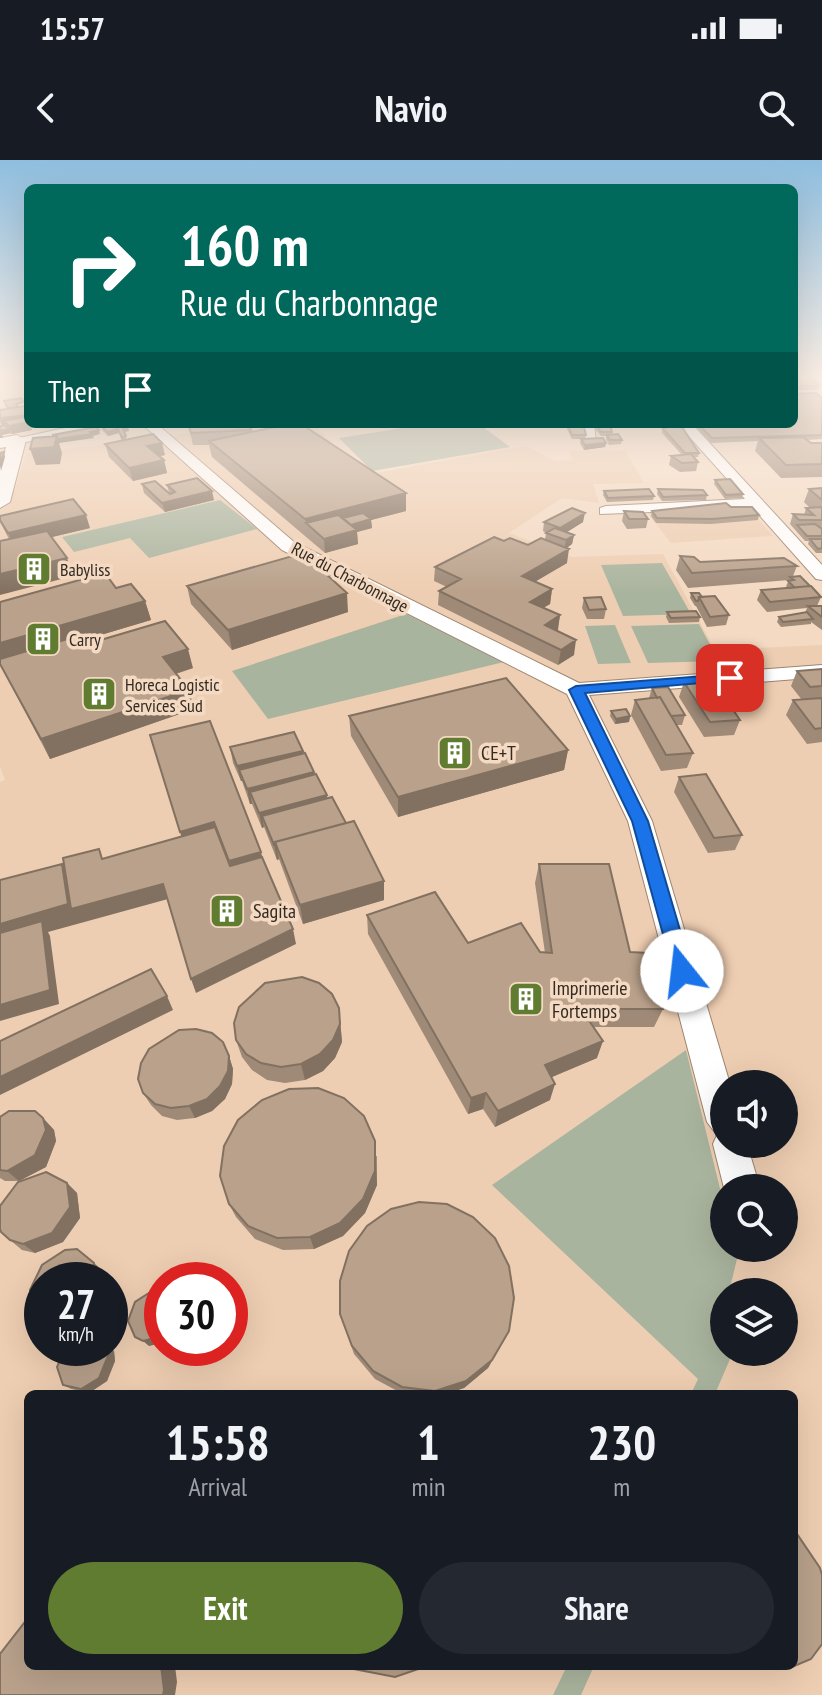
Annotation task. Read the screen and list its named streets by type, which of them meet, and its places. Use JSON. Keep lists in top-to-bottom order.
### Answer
{
  "streets": {
    "street": ["Rue du Charbonnage"]
  },
  "places": {
    "building": [
      "Babyliss",
      "Carry",
      "Horeca Logistic Services Sud",
      "CE+T",
      "Sagita",
      "Imprimerie Fortemps"
    ]
  },
  "page": {
    "status": "15:57",
    "header": "Navio",
    "turn": ["160 m", "Rue du Charbonnage"],
    "then": "Then",
    "speed": "27 km/h",
    "limit": "30",
    "eta": [
      "15:58",
      "Arrival",
      "1",
      "min",
      "230",
      "m"
    ],
    "buttons": ["Exit", "Share"]
  }
}
